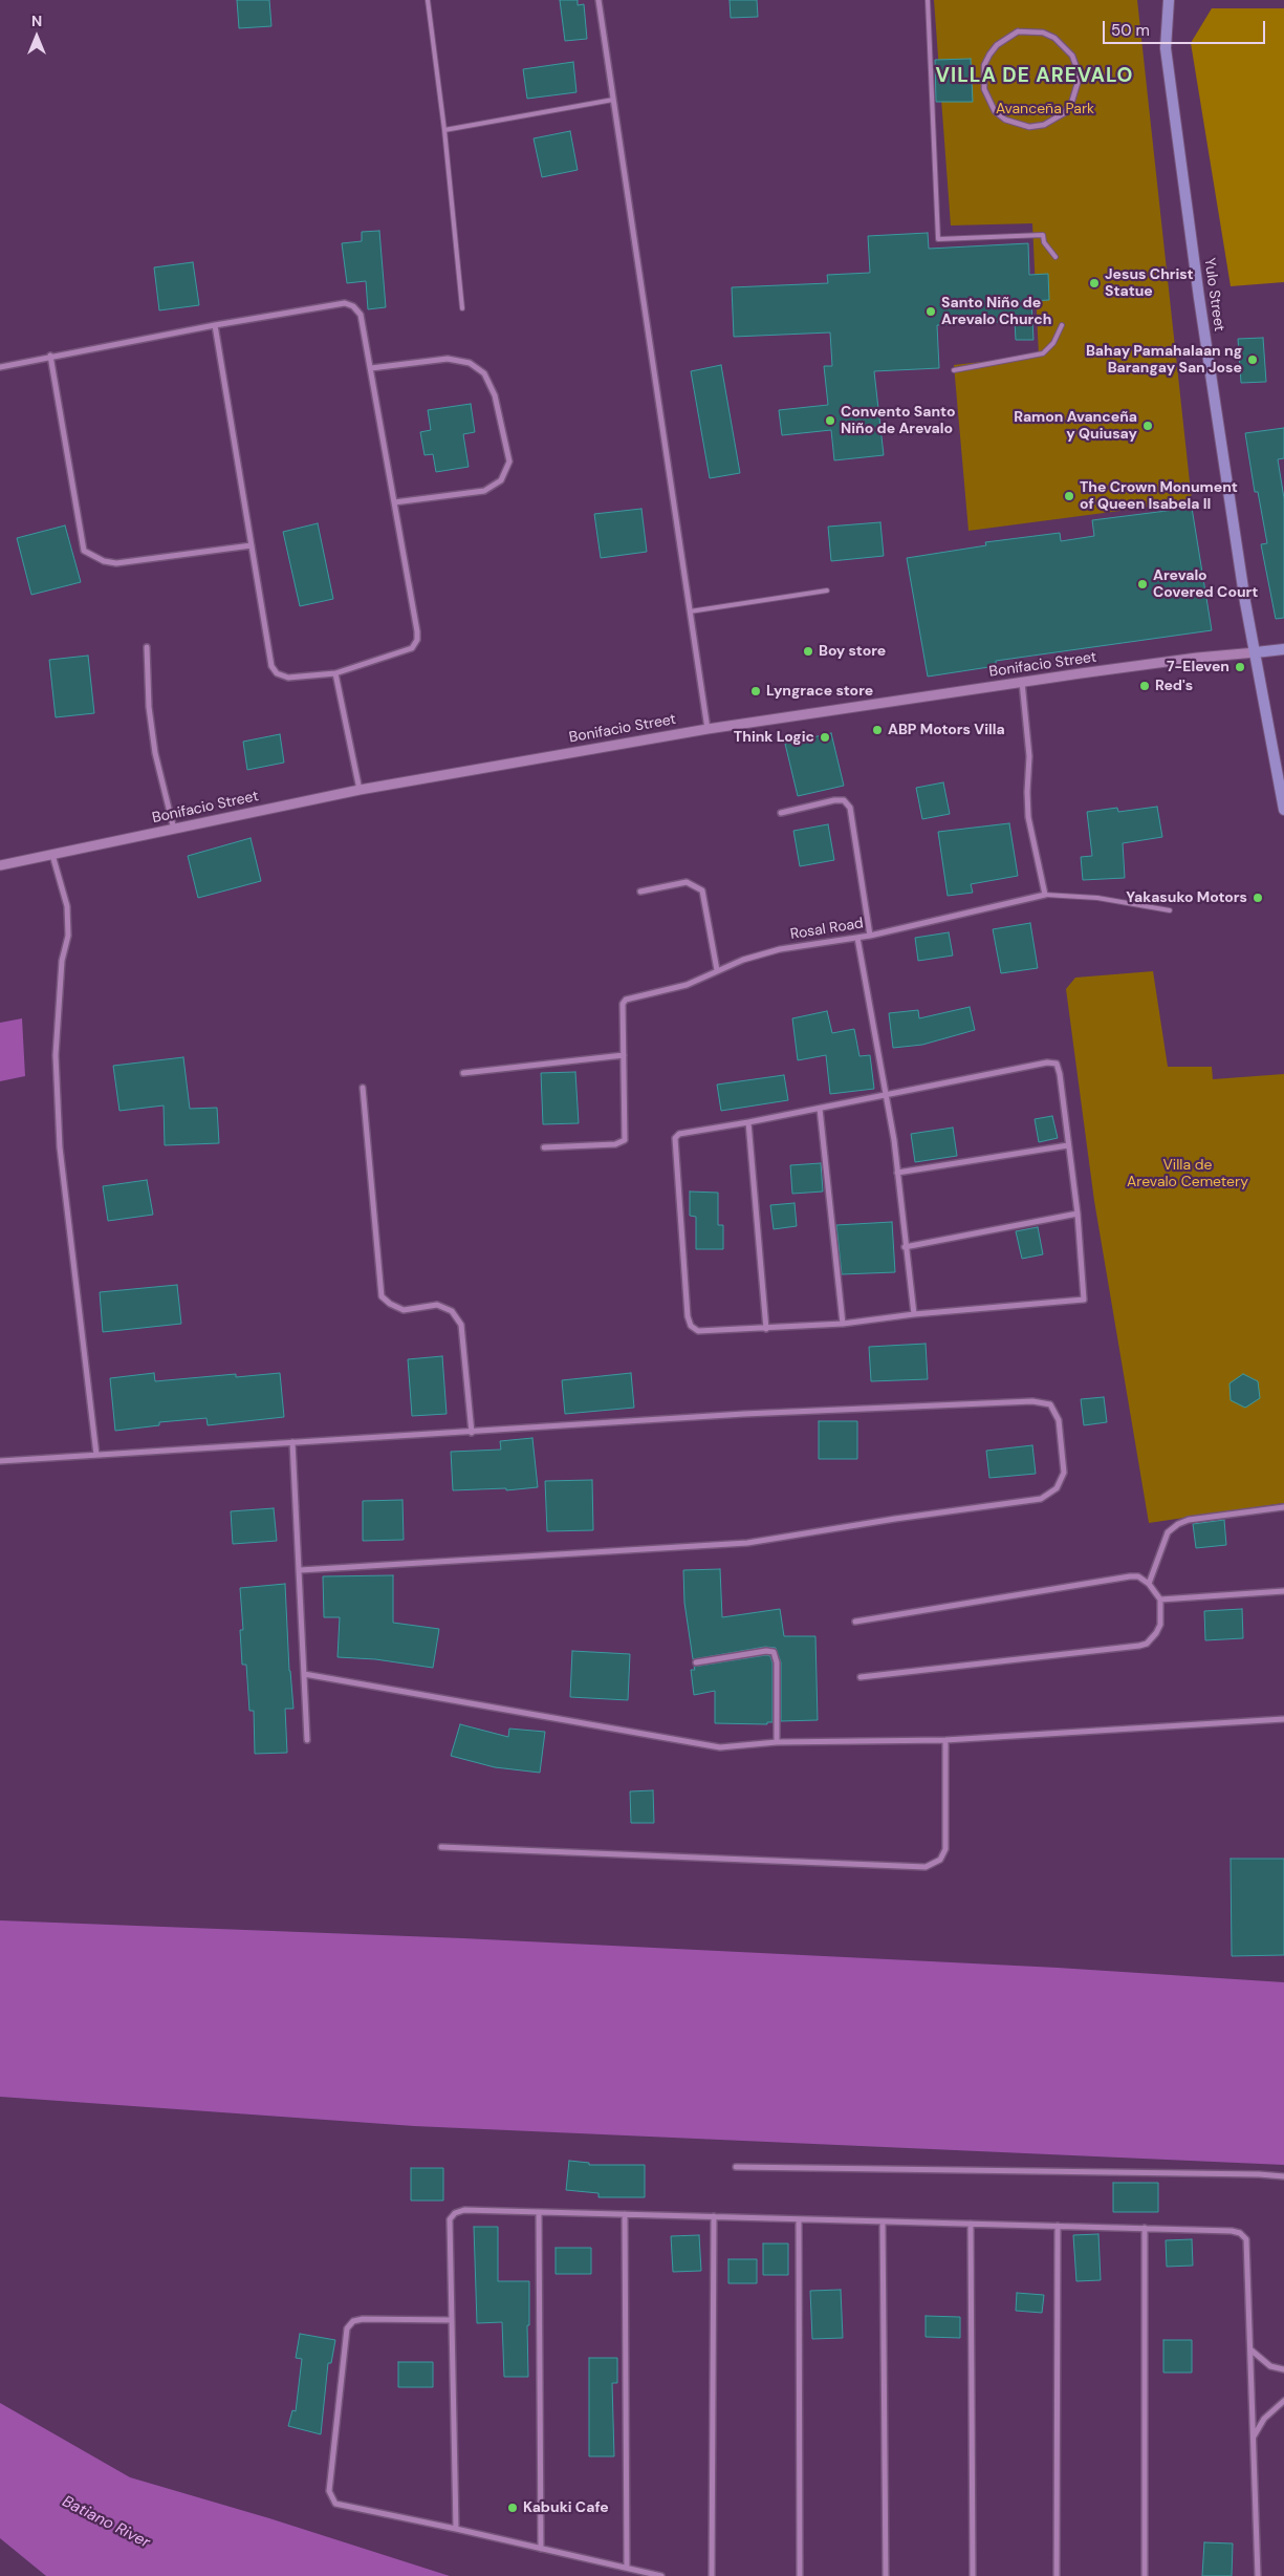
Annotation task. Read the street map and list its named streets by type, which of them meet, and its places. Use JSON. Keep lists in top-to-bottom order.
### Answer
{
  "streets": {
    "main road": ["Yulo Street"],
    "street": ["Bonifacio Street", "Rosal Road"]
  },
  "crossings": [
    ["Yulo Street", "Bonifacio Street"]
  ],
  "districts": ["VILLA DE AREVALO"],
  "water": ["Batiano River"],
  "parks": ["Avanceña Park", "Villa de Arevalo Cemetery"],
  "places": [
    "Jesus Christ Statue",
    "Santo Niño de Arevalo Church",
    "Bahay Pamahalaan ng Barangay San Jose",
    "Convento Santo Niño de Arevalo",
    "Ramon Avanceña y Quiusay",
    "The Crown Monument of Queen Isabela II",
    "Arevalo Covered Court",
    "Boy store",
    "7-Eleven",
    "Red's",
    "Lyngrace store",
    "ABP Motors Villa",
    "Think Logic",
    "Yakasuko Motors",
    "Kabuki Cafe"
  ],
  "scale_bar": "50 m",
  "north": "top"
}
